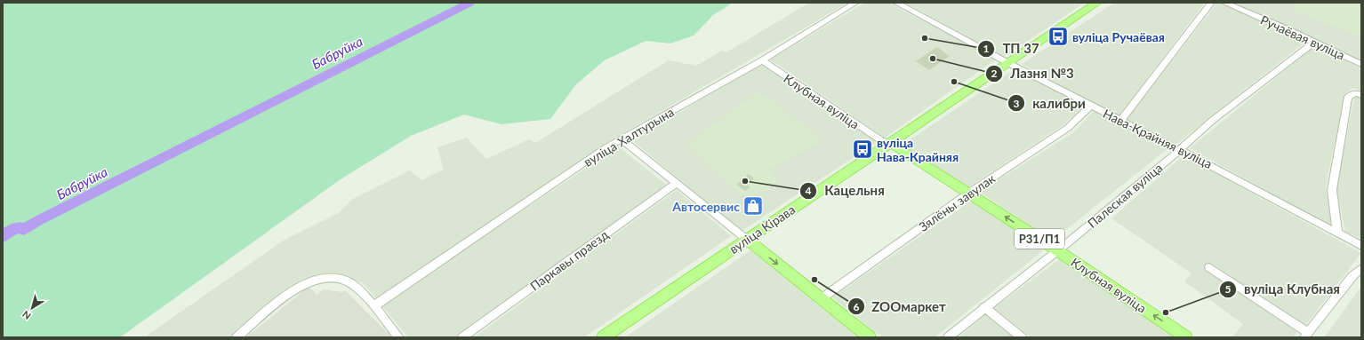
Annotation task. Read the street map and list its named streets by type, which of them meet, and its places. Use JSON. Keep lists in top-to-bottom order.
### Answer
{
  "streets": {
    "main road": ["Клубная вуліца", "вуліца Кірава", "Р31/П1"],
    "street": [
      "Ручаёвая вуліца",
      "вуліца Халтурына",
      "Нава-Крайняя вуліца",
      "Палеская вуліца",
      "Зялёны завулак",
      "Паркавы праезд"
    ]
  },
  "crossings": [
    ["Ручаёвая вуліца", "Палеская вуліца"],
    ["Клубная вуліца", "вуліца Халтурына"],
    ["Клубная вуліца", "Палеская вуліца"],
    ["Клубная вуліца", "Зялёны завулак"],
    ["Клубная вуліца", "вуліца Кірава"],
    ["Нава-Крайняя вуліца", "Палеская вуліца"],
    ["Нава-Крайняя вуліца", "Зялёны завулак"],
    ["Нава-Крайняя вуліца", "вуліца Кірава"]
  ],
  "one_way": ["Клубная вуліца"],
  "water": ["Бабруйка"],
  "places": {
    "bus stop": ["вуліца Ручаёвая", "вуліца Нава-Крайняя"],
    "other": [
      "ТП 37",
      "Лазня №3",
      "калибри",
      "Кацельня",
      "ZOOмаркет",
      "вуліца Клубная"
    ],
    "shop": ["Автосервис"]
  },
  "north": "bottom left"
}
